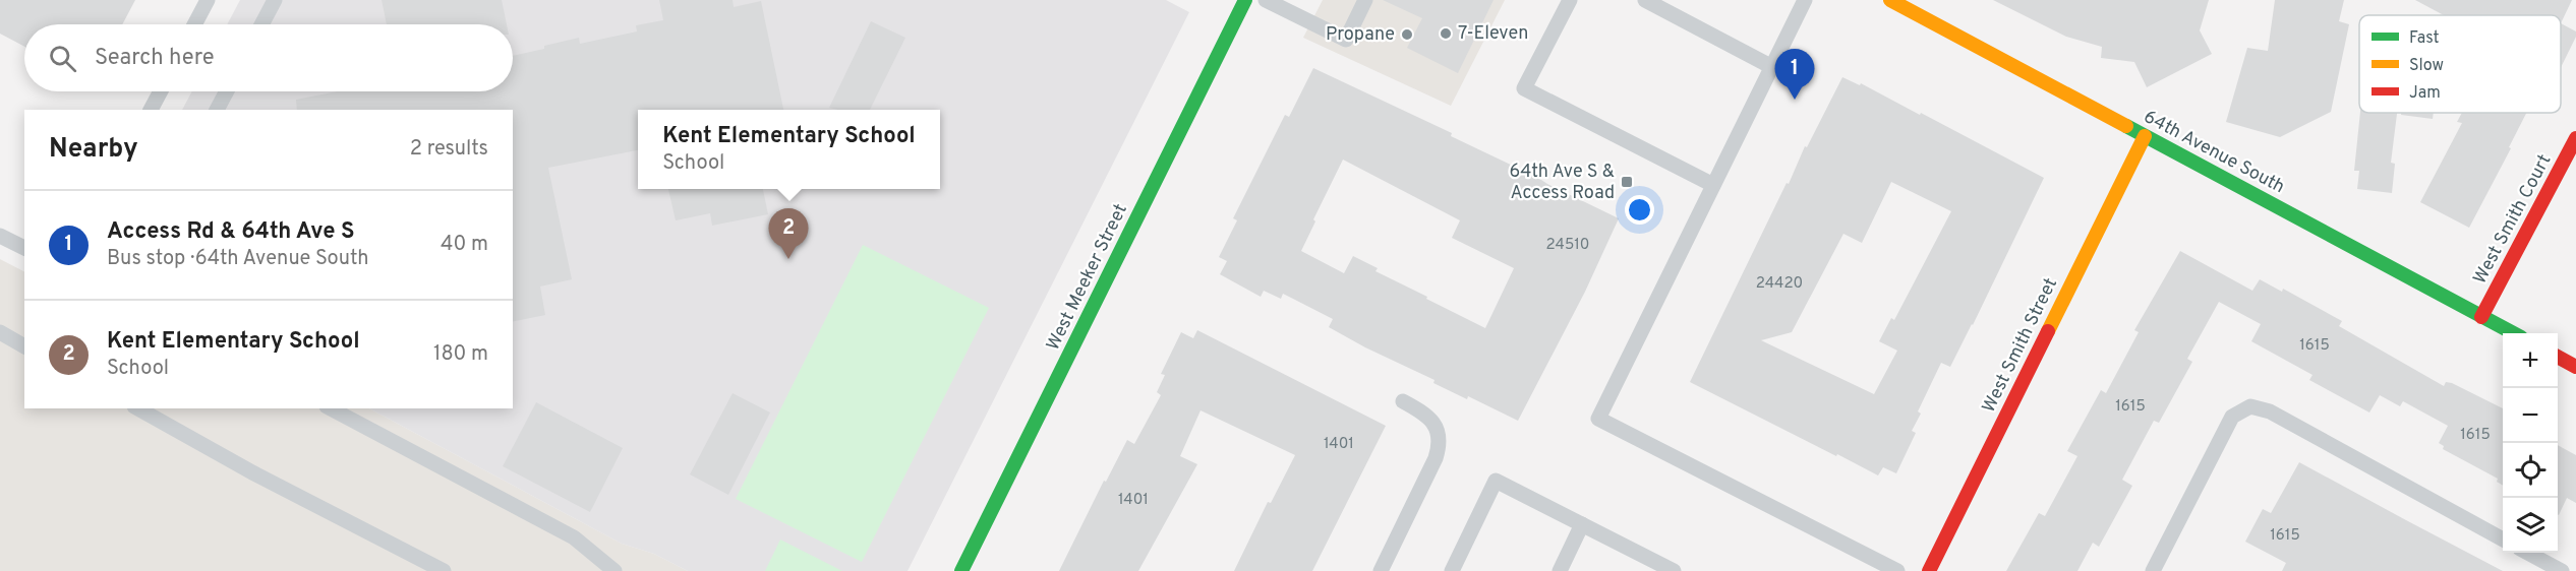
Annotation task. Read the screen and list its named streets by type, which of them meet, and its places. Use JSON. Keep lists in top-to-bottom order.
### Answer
{
  "streets": {
    "street": [
      "64th Avenue South",
      "West Smith Court",
      "West Meeker Street",
      "West Smith Street"
    ]
  },
  "crossings": [
    ["64th Avenue South", "West Smith Court"],
    ["64th Avenue South", "West Smith Street"]
  ],
  "places": {
    "other": ["7-Eleven", "Propane"],
    "transit": ["64th Ave S & Access Road"]
  },
  "house_numbers": [
    "24510",
    "24420",
    "1615",
    "1615",
    "1615",
    "1401",
    "1401",
    "1615"
  ],
  "legend": ["Fast", "Slow", "Jam"],
  "page": {
    "search": "Search here",
    "pins": ["1", "2"],
    "popup": ["Kent Elementary School", "School"],
    "heading": ["Nearby", "2 results"],
    "list": [
      {
        "mark": "1",
        "name": "Access Rd & 64th Ave S",
        "note": "Bus stop · 64th Avenue South",
        "value": "40 m"
      },
      {
        "mark": "2",
        "name": "Kent Elementary School",
        "note": "School",
        "value": "180 m"
      }
    ],
    "map_buttons": ["+", "−"]
  }
}
